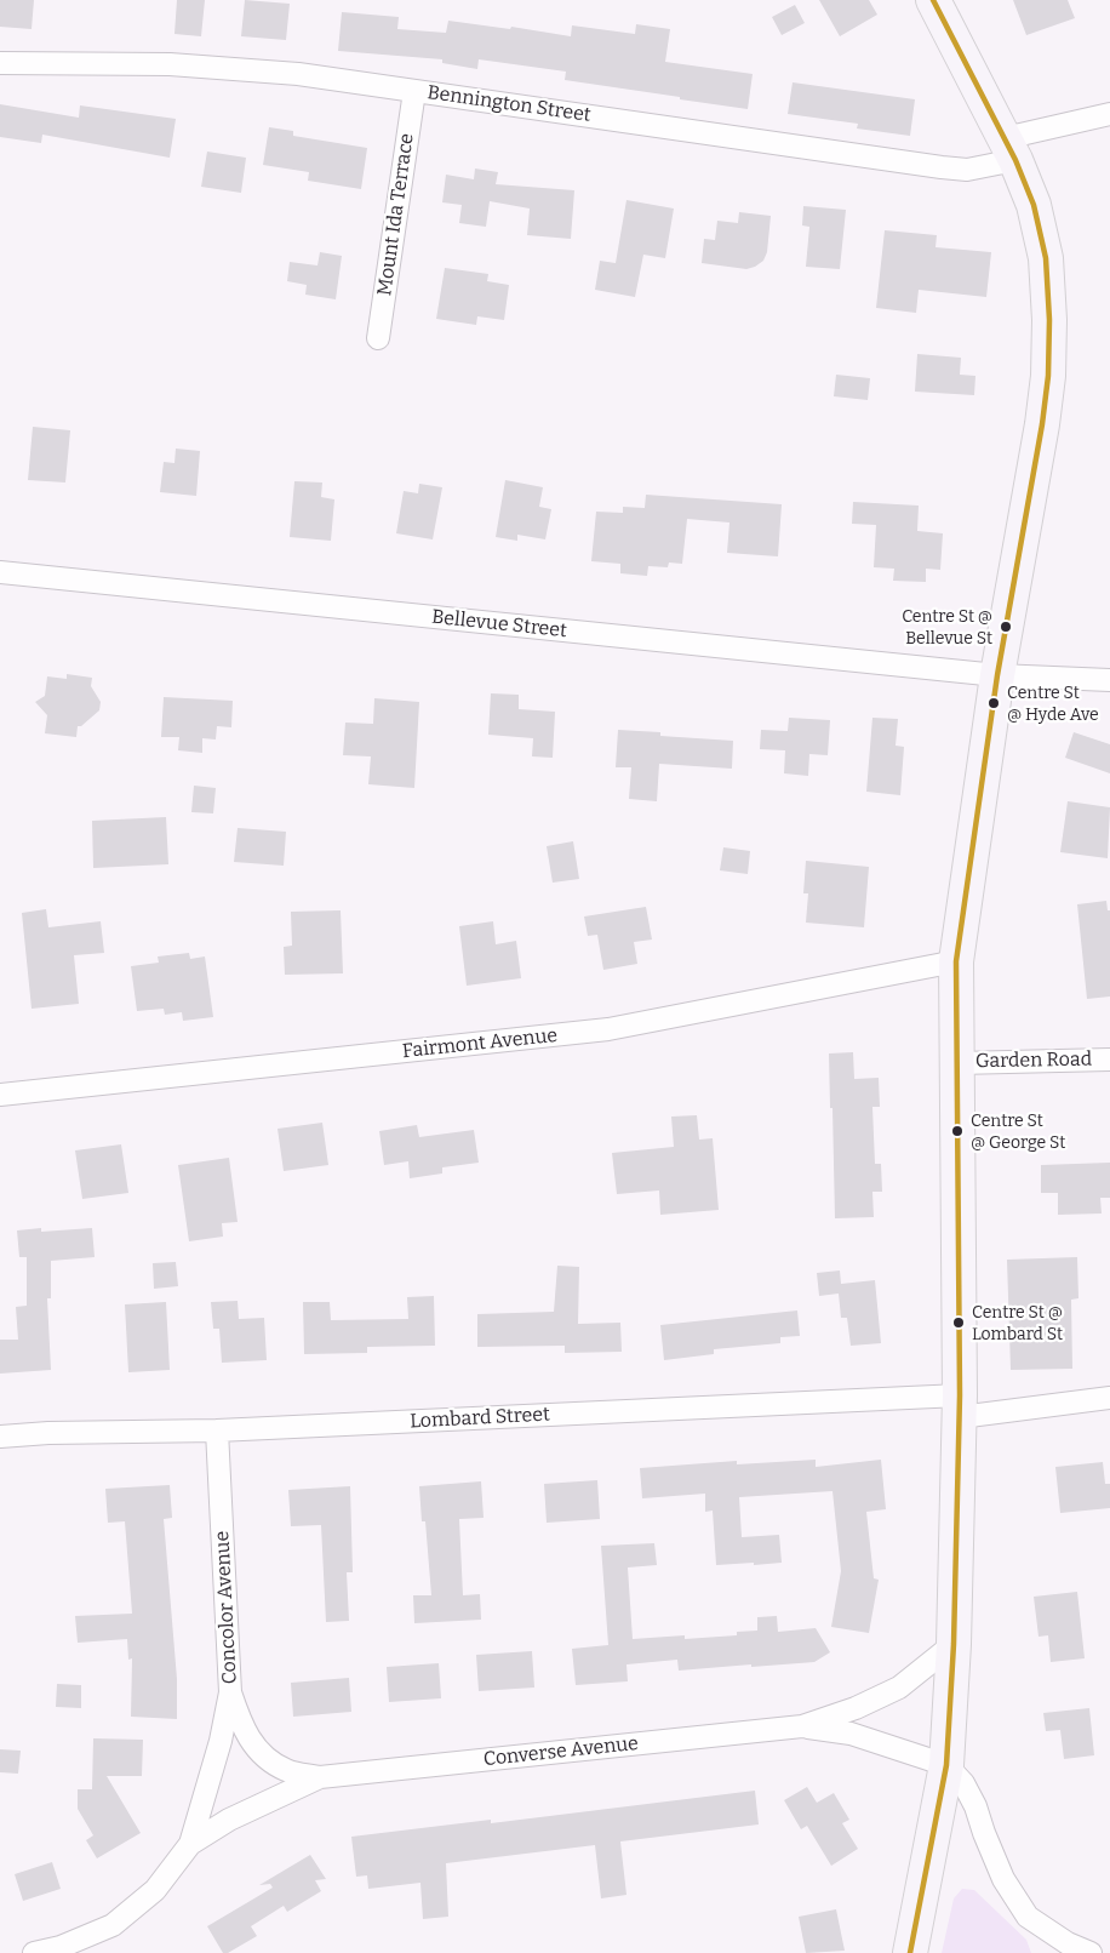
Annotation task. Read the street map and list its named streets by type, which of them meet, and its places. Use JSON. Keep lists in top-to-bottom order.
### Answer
{
  "streets": {
    "street": [
      "Bennington Street",
      "Mount Ida Terrace",
      "Bellevue Street",
      "Fairmont Avenue",
      "Garden Road",
      "Lombard Street",
      "Concolor Avenue",
      "Converse Avenue"
    ]
  },
  "crossings": [
    ["Bennington Street", "Mount Ida Terrace"],
    ["Lombard Street", "Concolor Avenue"],
    ["Concolor Avenue", "Converse Avenue"]
  ],
  "places": [
    "Centre St @ Bellevue St",
    "Centre St @ Hyde Ave",
    "Centre St @ George St",
    "Centre St @ Lombard St"
  ]
}
